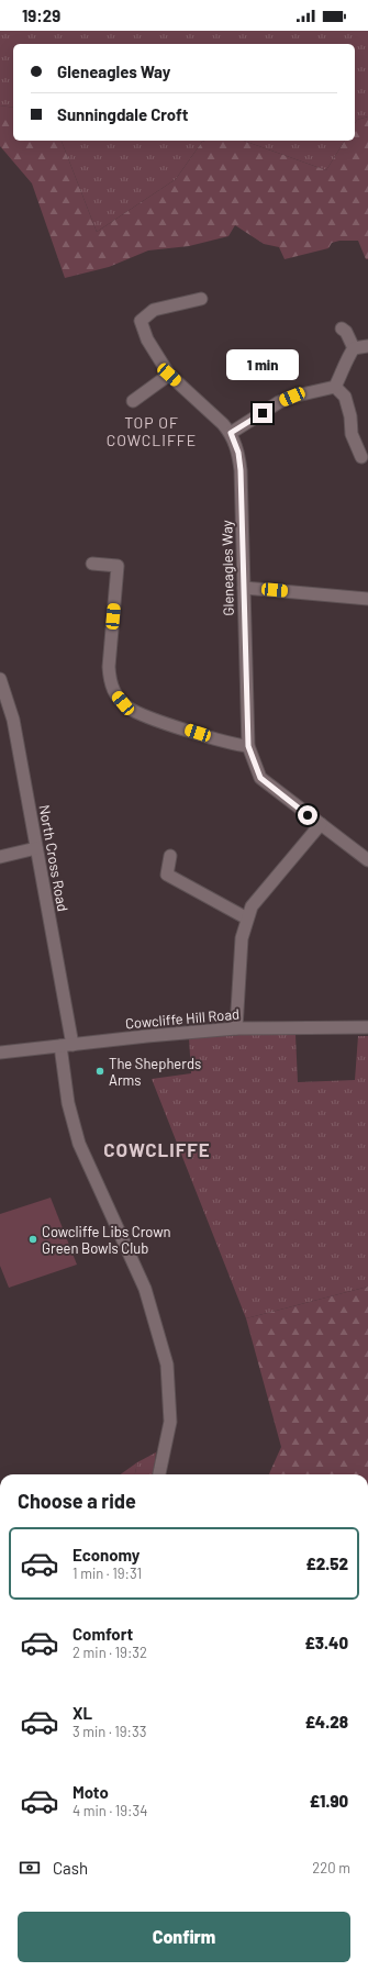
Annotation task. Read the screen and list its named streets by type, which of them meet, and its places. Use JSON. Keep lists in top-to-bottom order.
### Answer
{
  "streets": {
    "street": ["Gleneagles Way", "North Cross Road", "Cowcliffe Hill Road"]
  },
  "crossings": [
    ["North Cross Road", "Cowcliffe Hill Road"]
  ],
  "districts": ["TOP OF COWCLIFFE", "COWCLIFFE"],
  "places": ["The Shepherds Arms", "Cowcliffe Libs Crown Green Bowls Club"],
  "page": {
    "status": "19:29",
    "banner": ["Gleneagles Way", "Sunningdale Croft"],
    "bubble": "1 min",
    "heading": "Choose a ride",
    "list": [
      {
        "name": "Economy",
        "note": "1 min · 19:31",
        "value": "£2.52"
      },
      {
        "name": "Comfort",
        "note": "2 min · 19:32",
        "value": "£3.40"
      },
      {
        "name": "XL",
        "note": "3 min · 19:33",
        "value": "£4.28"
      },
      {
        "name": "Moto",
        "note": "4 min · 19:34",
        "value": "£1.90"
      }
    ],
    "pay": ["Cash", "220 m"],
    "buttons": "Confirm"
  }
}
